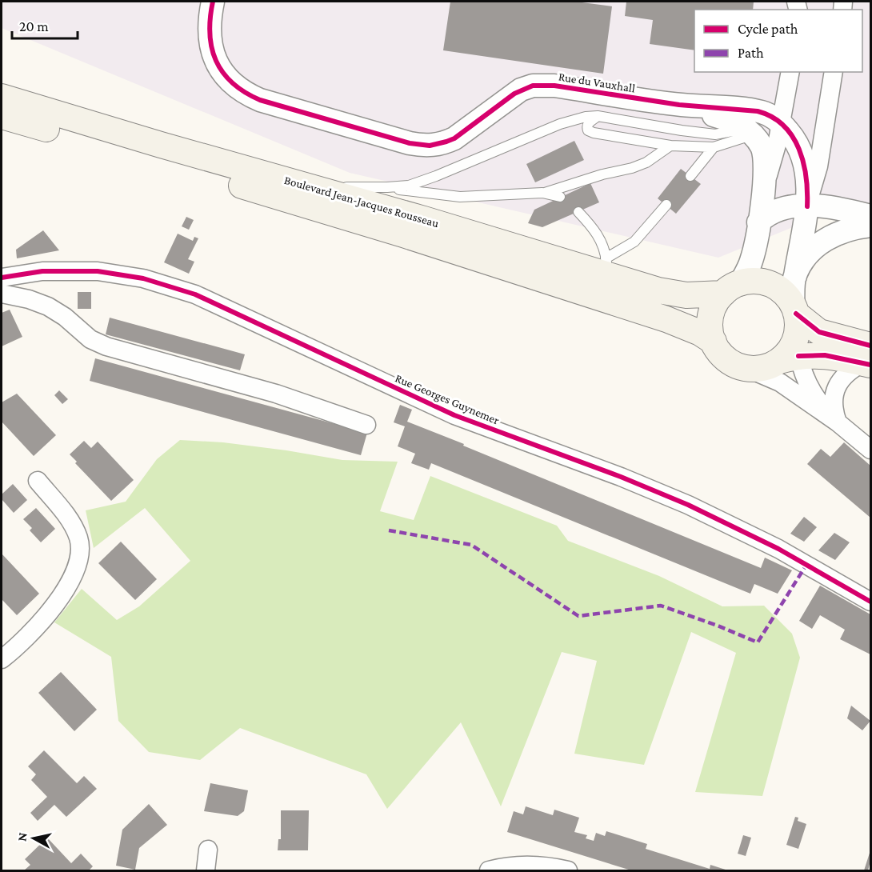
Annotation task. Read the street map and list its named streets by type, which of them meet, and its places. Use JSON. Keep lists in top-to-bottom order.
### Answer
{
  "streets": {
    "main road": ["Boulevard Jean-Jacques Rousseau"],
    "street": ["Rue du Vauxhall", "Rue Georges Guynemer"]
  },
  "crossings": [
    ["Rue du Vauxhall", "Boulevard Jean-Jacques Rousseau"]
  ],
  "legend": ["Cycle path", "Path"],
  "scale_bar": "20 m",
  "north": "left"
}
